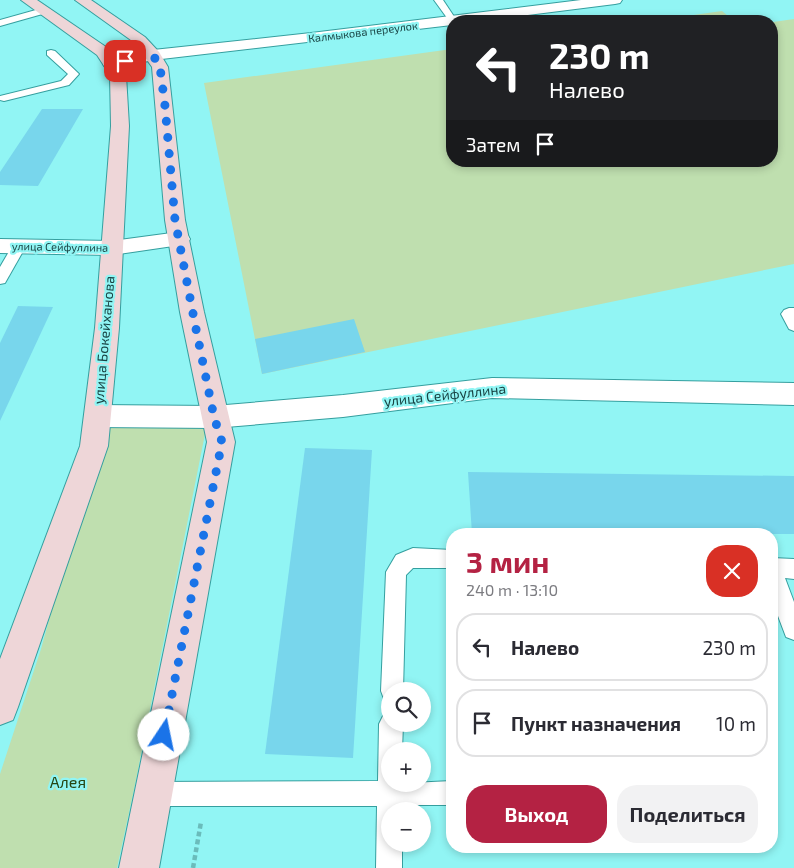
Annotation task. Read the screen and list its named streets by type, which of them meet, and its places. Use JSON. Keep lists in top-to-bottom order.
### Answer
{
  "streets": {
    "street": ["Калмыкова переулок", "улица Сейфуллина", "улица Бокейханова"]
  },
  "crossings": [
    ["Калмыкова переулок", "улица Бокейханова"],
    ["улица Сейфуллина", "улица Бокейханова"]
  ],
  "parks": ["Алея"],
  "page": {
    "turn": ["230 m", "Налево"],
    "then": "Затем",
    "heading": ["3 мин", "240 m · 13:10"],
    "list": [
      {
        "name": "Налево",
        "value": "230 m"
      },
      {
        "name": "Пункт назначения",
        "value": "10 m"
      }
    ],
    "map_buttons": ["+", "−"],
    "buttons": ["Выход", "Поделиться"]
  }
}
